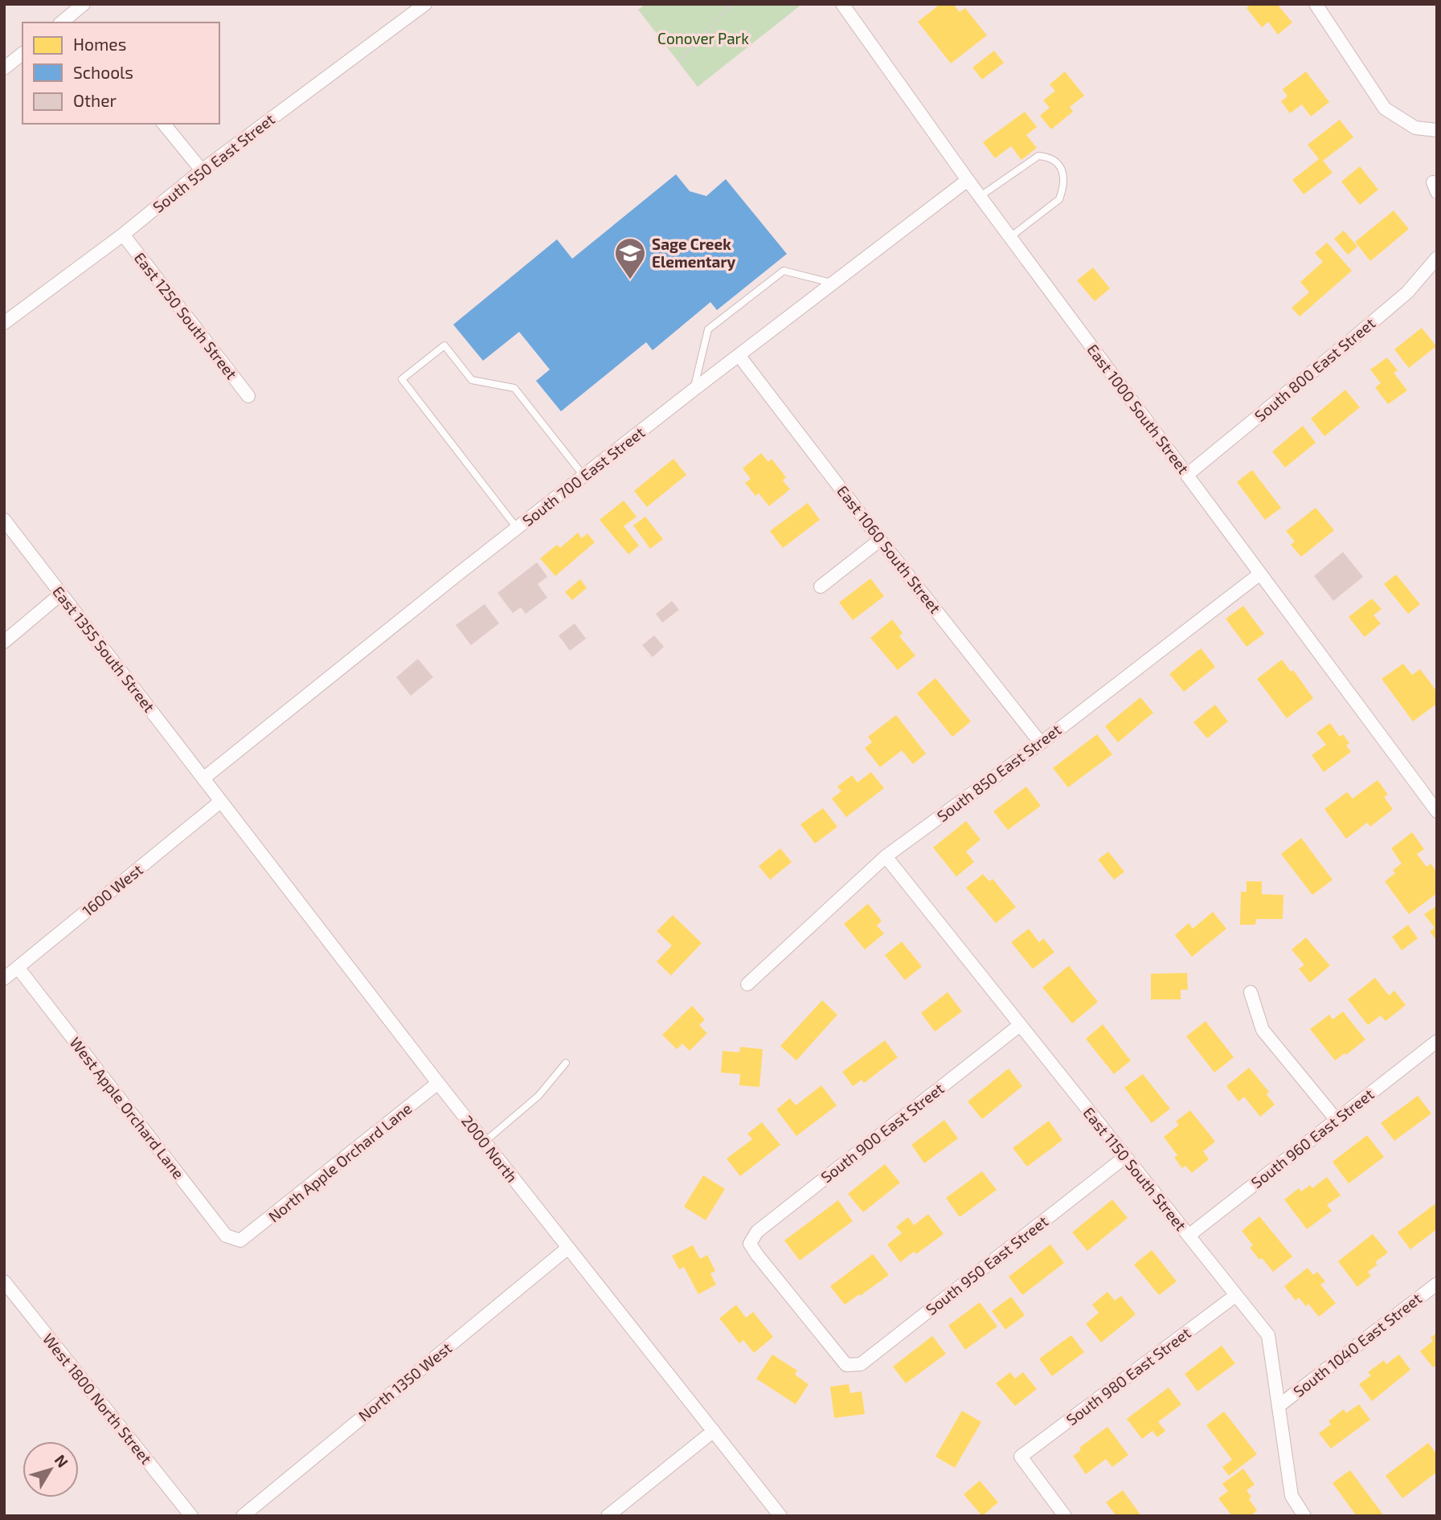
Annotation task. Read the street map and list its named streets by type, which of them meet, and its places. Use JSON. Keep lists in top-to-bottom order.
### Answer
{
  "streets": {
    "street": [
      "South 550 East Street",
      "East 1250 South Street",
      "South 800 East Street",
      "East 1000 South Street",
      "South 700 East Street",
      "East 1060 South Street",
      "East 1355 South Street",
      "South 850 East Street",
      "1600 West",
      "West Apple Orchard Lane",
      "South 900 East Street",
      "South 960 East Street",
      "2000 North",
      "North Apple Orchard Lane",
      "East 1150 South Street",
      "South 950 East Street",
      "South 1040 East Street",
      "South 980 East Street",
      "North 1350 West",
      "West 1800 North Street"
    ]
  },
  "crossings": [
    ["South 550 East Street", "East 1250 South Street"],
    ["South 800 East Street", "East 1000 South Street"],
    ["East 1000 South Street", "South 700 East Street"],
    ["East 1000 South Street", "South 850 East Street"],
    ["South 700 East Street", "East 1060 South Street"],
    ["South 700 East Street", "East 1355 South Street"],
    ["South 700 East Street", "2000 North"],
    ["East 1060 South Street", "South 850 East Street"],
    ["East 1355 South Street", "2000 North"],
    ["South 850 East Street", "East 1150 South Street"],
    ["1600 West", "West Apple Orchard Lane"],
    ["1600 West", "2000 North"],
    ["West Apple Orchard Lane", "North Apple Orchard Lane"],
    ["South 900 East Street", "East 1150 South Street"],
    ["South 900 East Street", "South 950 East Street"],
    ["South 960 East Street", "East 1150 South Street"],
    ["2000 North", "North Apple Orchard Lane"],
    ["2000 North", "North 1350 West"],
    ["East 1150 South Street", "South 950 East Street"],
    ["East 1150 South Street", "South 1040 East Street"],
    ["East 1150 South Street", "South 980 East Street"]
  ],
  "parks": ["Conover Park"],
  "places": {
    "school or university": ["Sage Creek Elementary"]
  },
  "legend": ["Homes", "Schools", "Other"],
  "north": "top right"
}
